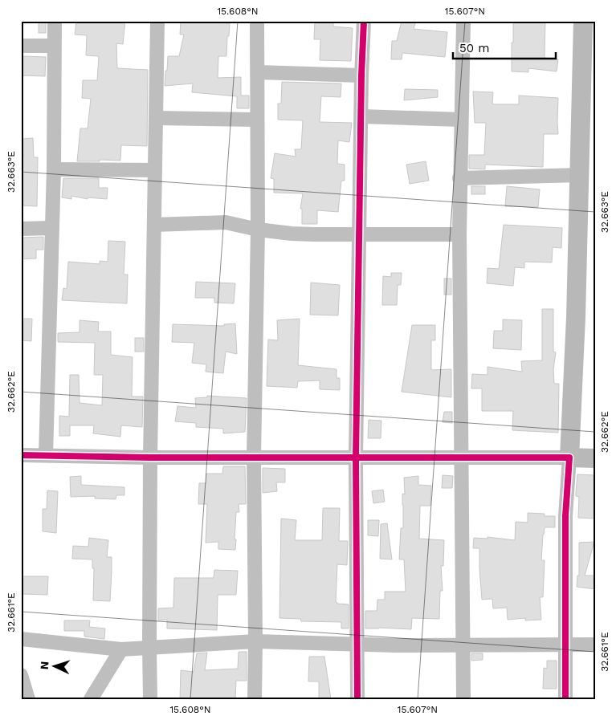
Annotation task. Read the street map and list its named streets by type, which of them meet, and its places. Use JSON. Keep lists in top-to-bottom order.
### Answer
{
  "scale_bar": "50 m",
  "north": "left",
  "coordinates": [
    "15.608°N",
    "15.607°N",
    "32.663°E",
    "32.662°E",
    "32.661°E"
  ]
}
